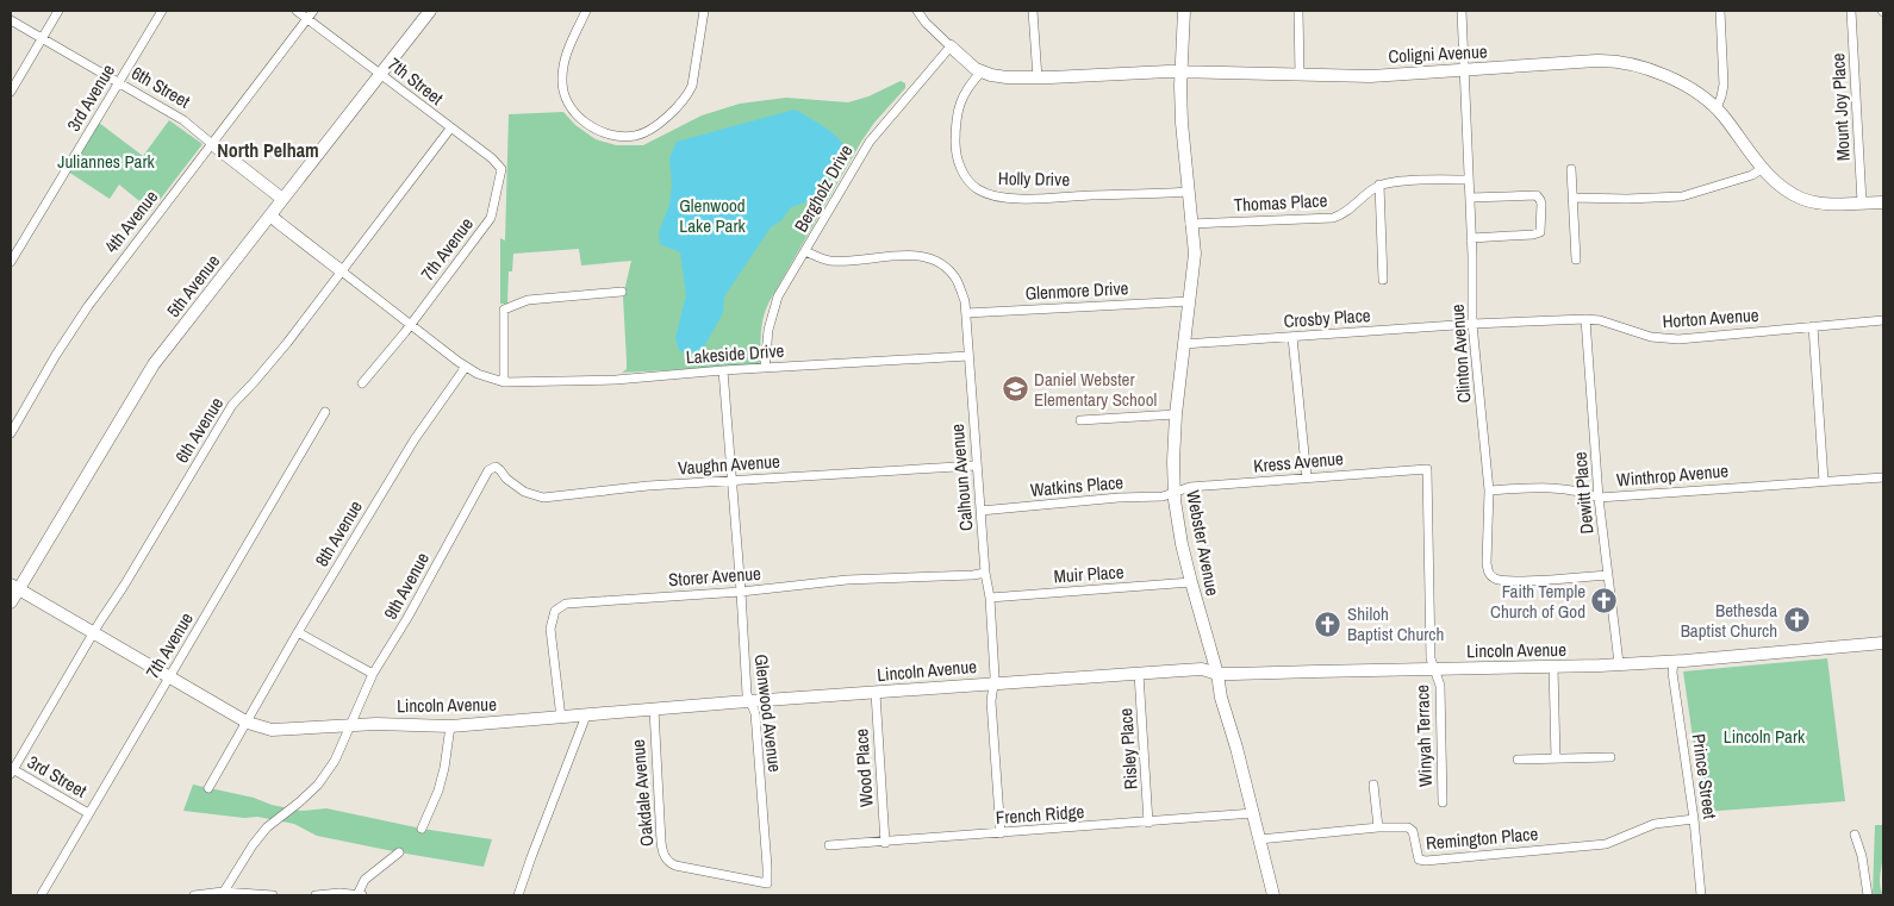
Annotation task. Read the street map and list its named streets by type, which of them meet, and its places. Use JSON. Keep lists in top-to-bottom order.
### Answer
{
  "streets": {
    "street": [
      "Coligni Avenue",
      "7th Street",
      "6th Street",
      "3rd Avenue",
      "Mount Joy Place",
      "Holly Drive",
      "Bergholz Drive",
      "Thomas Place",
      "4th Avenue",
      "7th Avenue",
      "5th Avenue",
      "Glenmore Drive",
      "Crosby Place",
      "Horton Avenue",
      "Lakeside Drive",
      "Clinton Avenue",
      "6th Avenue",
      "Kress Avenue",
      "Vaughn Avenue",
      "Winthrop Avenue",
      "Calhoun Avenue",
      "Watkins Place",
      "Dewitt Place",
      "8th Avenue",
      "Webster Avenue",
      "Muir Place",
      "Storer Avenue",
      "9th Avenue",
      "Lincoln Avenue",
      "Glenwood Avenue",
      "Winyah Terrace",
      "Risley Place",
      "Wood Place",
      "3rd Street",
      "Prince Street",
      "Oakdale Avenue",
      "French Ridge",
      "Remington Place"
    ]
  },
  "crossings": [
    ["Coligni Avenue", "Mount Joy Place"],
    ["Coligni Avenue", "Holly Drive"],
    ["Coligni Avenue", "Bergholz Drive"],
    ["Coligni Avenue", "Clinton Avenue"],
    ["Coligni Avenue", "Webster Avenue"],
    ["7th Street", "4th Avenue"],
    ["7th Street", "7th Avenue"],
    ["7th Street", "5th Avenue"],
    ["7th Street", "6th Avenue"],
    ["6th Street", "3rd Avenue"],
    ["6th Street", "4th Avenue"],
    ["6th Street", "5th Avenue"],
    ["Holly Drive", "Webster Avenue"],
    ["Bergholz Drive", "Lakeside Drive"],
    ["Bergholz Drive", "Calhoun Avenue"],
    ["Thomas Place", "Webster Avenue"],
    ["7th Avenue", "Lincoln Avenue"],
    ["7th Avenue", "3rd Street"],
    ["5th Avenue", "Lincoln Avenue"],
    ["Glenmore Drive", "Calhoun Avenue"],
    ["Glenmore Drive", "Webster Avenue"],
    ["Crosby Place", "Horton Avenue"],
    ["Crosby Place", "Clinton Avenue"],
    ["Crosby Place", "Webster Avenue"],
    ["Horton Avenue", "Clinton Avenue"],
    ["Horton Avenue", "Dewitt Place"],
    ["Lakeside Drive", "Calhoun Avenue"],
    ["Lakeside Drive", "Glenwood Avenue"],
    ["Clinton Avenue", "Winthrop Avenue"],
    ["Clinton Avenue", "Dewitt Place"],
    ["6th Avenue", "Lincoln Avenue"],
    ["6th Avenue", "3rd Street"],
    ["Kress Avenue", "Watkins Place"],
    ["Kress Avenue", "Webster Avenue"],
    ["Kress Avenue", "Winyah Terrace"],
    ["Vaughn Avenue", "Calhoun Avenue"],
    ["Vaughn Avenue", "9th Avenue"],
    ["Vaughn Avenue", "Glenwood Avenue"],
    ["Winthrop Avenue", "Dewitt Place"],
    ["Calhoun Avenue", "Watkins Place"],
    ["Calhoun Avenue", "Muir Place"],
    ["Calhoun Avenue", "Storer Avenue"],
    ["Calhoun Avenue", "Lincoln Avenue"],
    ["Calhoun Avenue", "French Ridge"],
    ["Watkins Place", "Webster Avenue"],
    ["Dewitt Place", "Lincoln Avenue"],
    ["8th Avenue", "Lincoln Avenue"],
    ["Webster Avenue", "Muir Place"],
    ["Webster Avenue", "Lincoln Avenue"],
    ["Webster Avenue", "French Ridge"],
    ["Webster Avenue", "Remington Place"],
    ["Storer Avenue", "Lincoln Avenue"],
    ["Storer Avenue", "Glenwood Avenue"],
    ["9th Avenue", "Lincoln Avenue"],
    ["Lincoln Avenue", "Glenwood Avenue"],
    ["Lincoln Avenue", "Winyah Terrace"],
    ["Lincoln Avenue", "Risley Place"],
    ["Lincoln Avenue", "Wood Place"],
    ["Lincoln Avenue", "Prince Street"],
    ["Lincoln Avenue", "Oakdale Avenue"],
    ["Glenwood Avenue", "Oakdale Avenue"],
    ["Risley Place", "French Ridge"],
    ["Wood Place", "French Ridge"],
    ["Prince Street", "Remington Place"]
  ],
  "districts": ["North Pelham"],
  "parks": ["Juliannes Park", "Glenwood Lake Park", "Lincoln Park"],
  "places": {
    "school or university": ["Daniel Webster Elementary School"],
    "church": ["Faith Temple Church of God", "Bethesda Baptist Church", "Shiloh Baptist Church"]
  }
}
